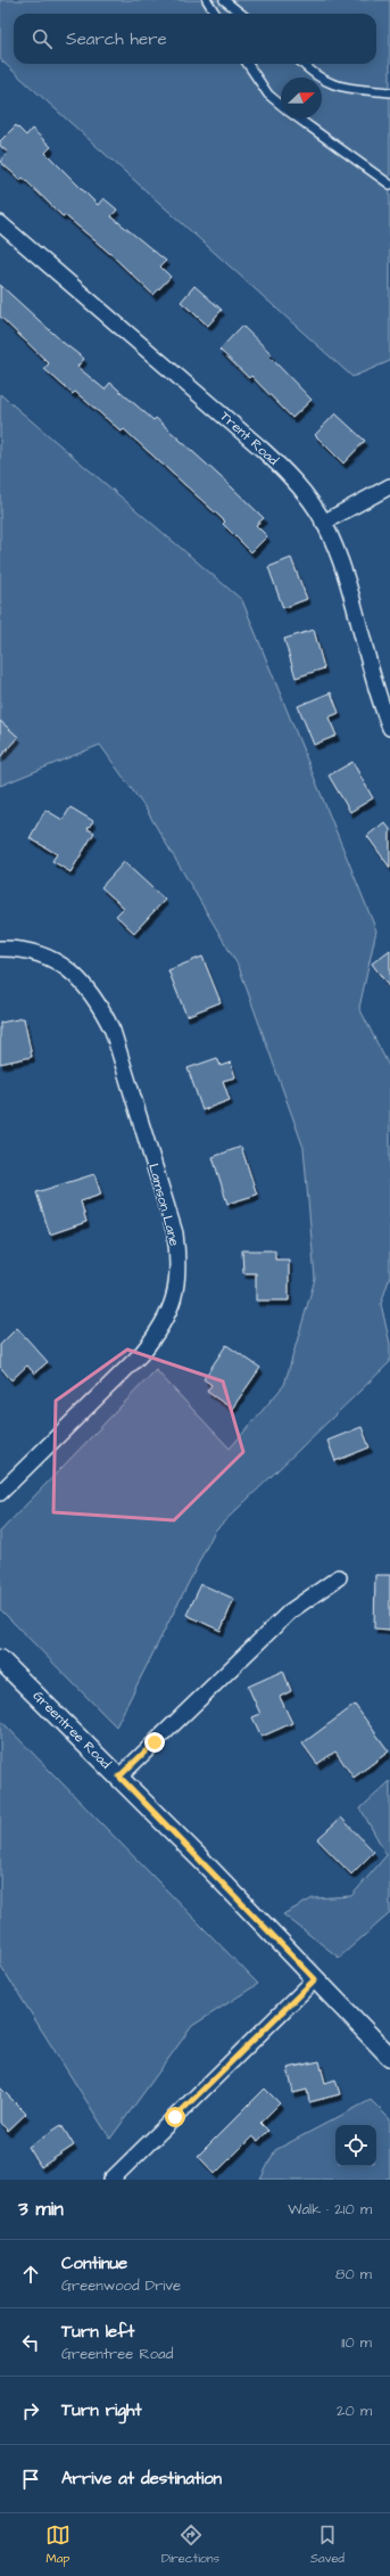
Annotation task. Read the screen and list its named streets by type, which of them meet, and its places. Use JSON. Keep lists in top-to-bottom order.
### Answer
{
  "streets": {
    "street": ["Trent Road", "Lamson Lane", "Greentree Road"]
  },
  "north": "right",
  "page": {
    "search": "Search here",
    "heading": ["3 min", "Walk · 210 m"],
    "list": [
      ["Continue", "Greenwood Drive", "80 m"],
      ["Turn left", "Greentree Road", "110 m"],
      ["Turn right", "20 m"],
      "Arrive at destination"
    ],
    "nav": ["Map", "Directions", "Saved"]
  }
}
